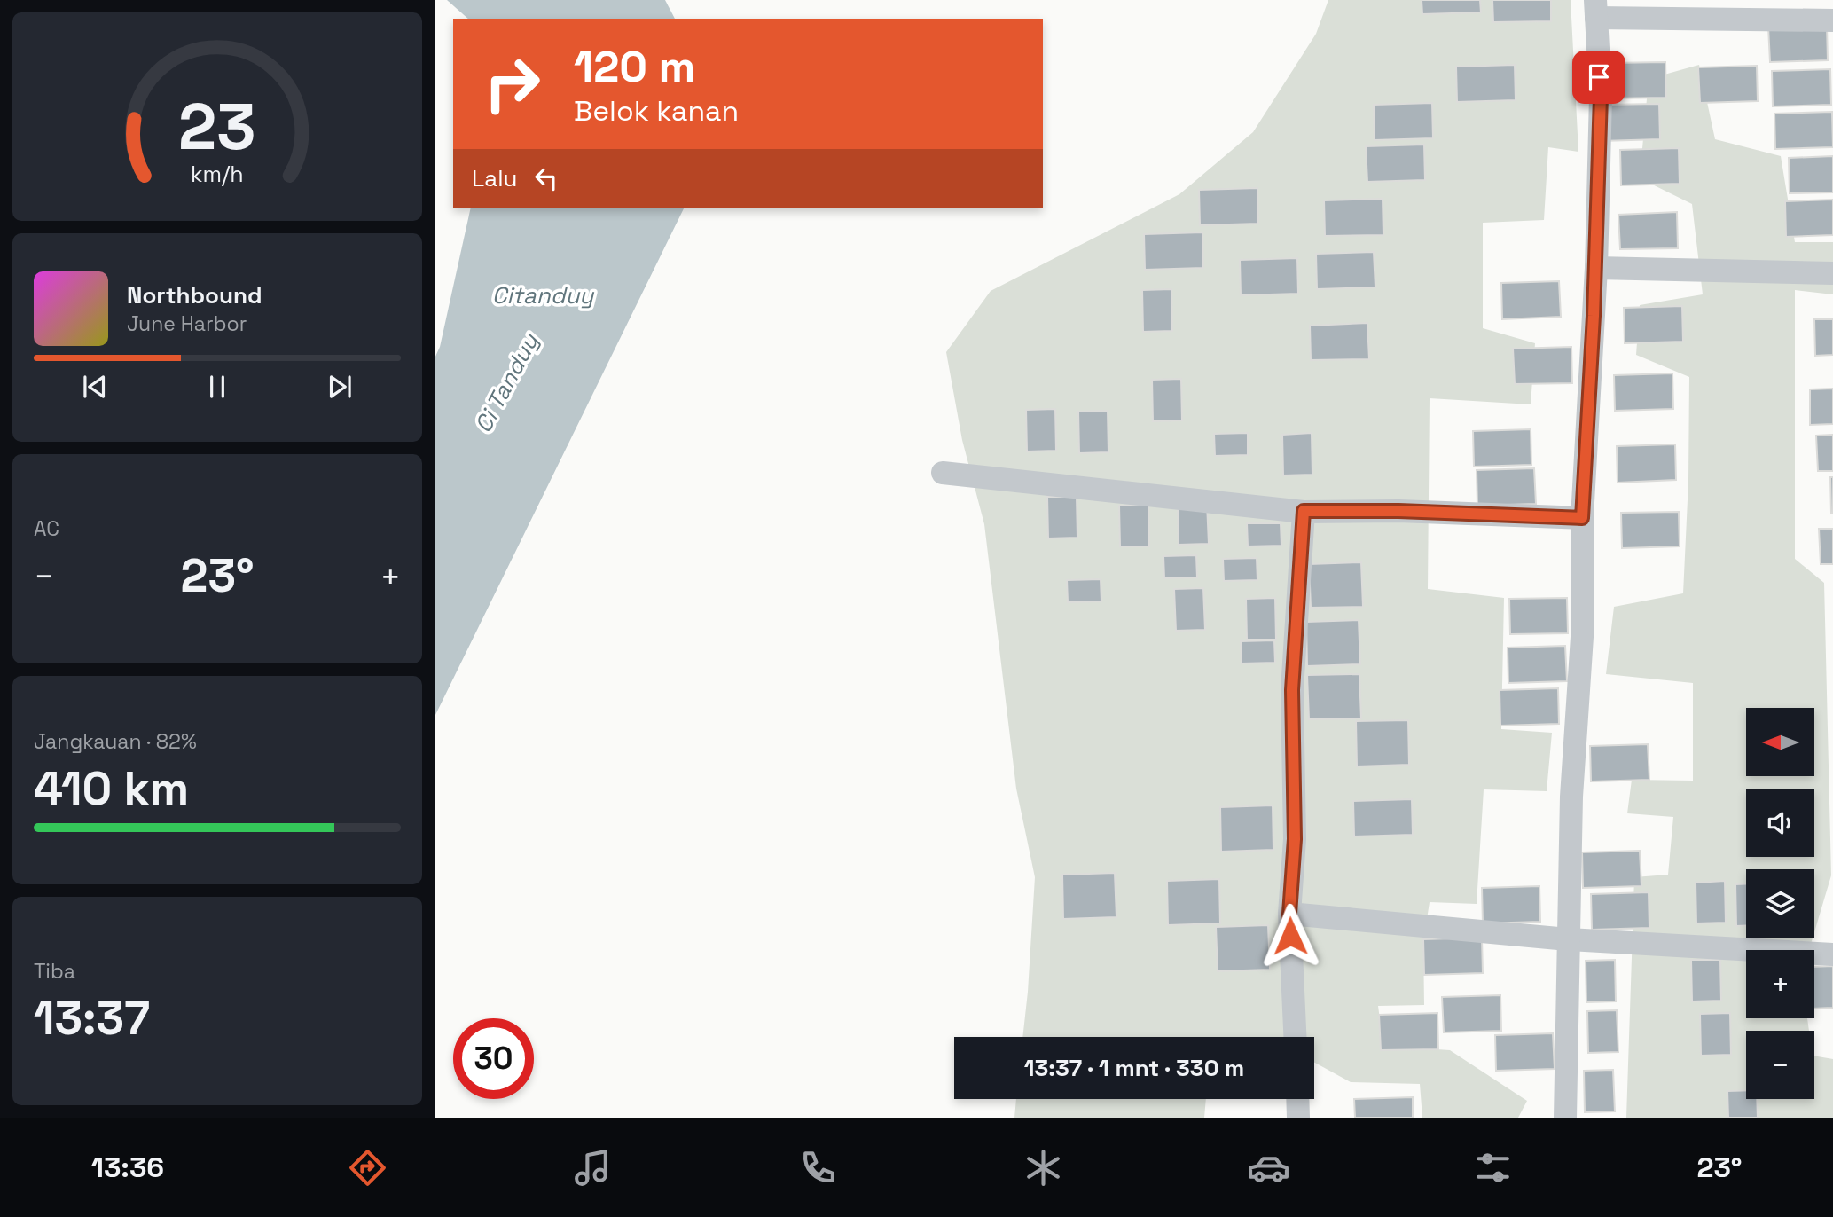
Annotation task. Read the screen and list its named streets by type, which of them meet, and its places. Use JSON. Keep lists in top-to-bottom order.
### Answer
{
  "water": ["Citanduy", "Ci Tanduy"],
  "north": "left",
  "page": {
    "turn": ["120 m", "Belok kanan"],
    "then": "Lalu",
    "song": ["Northbound", "June Harbor"],
    "tile": [
      "AC",
      ["Jangkauan · 82%", "410 km"],
      ["Tiba", "13:37"]
    ],
    "heat": ["−", "23°", "+"],
    "map_buttons": ["+", "−"],
    "limit": "30",
    "trip": "13:37 · 1 mnt · 330 m",
    "tabs": ["13:36", "23°"],
    "gauge": ["23", "km/h"]
  }
}
